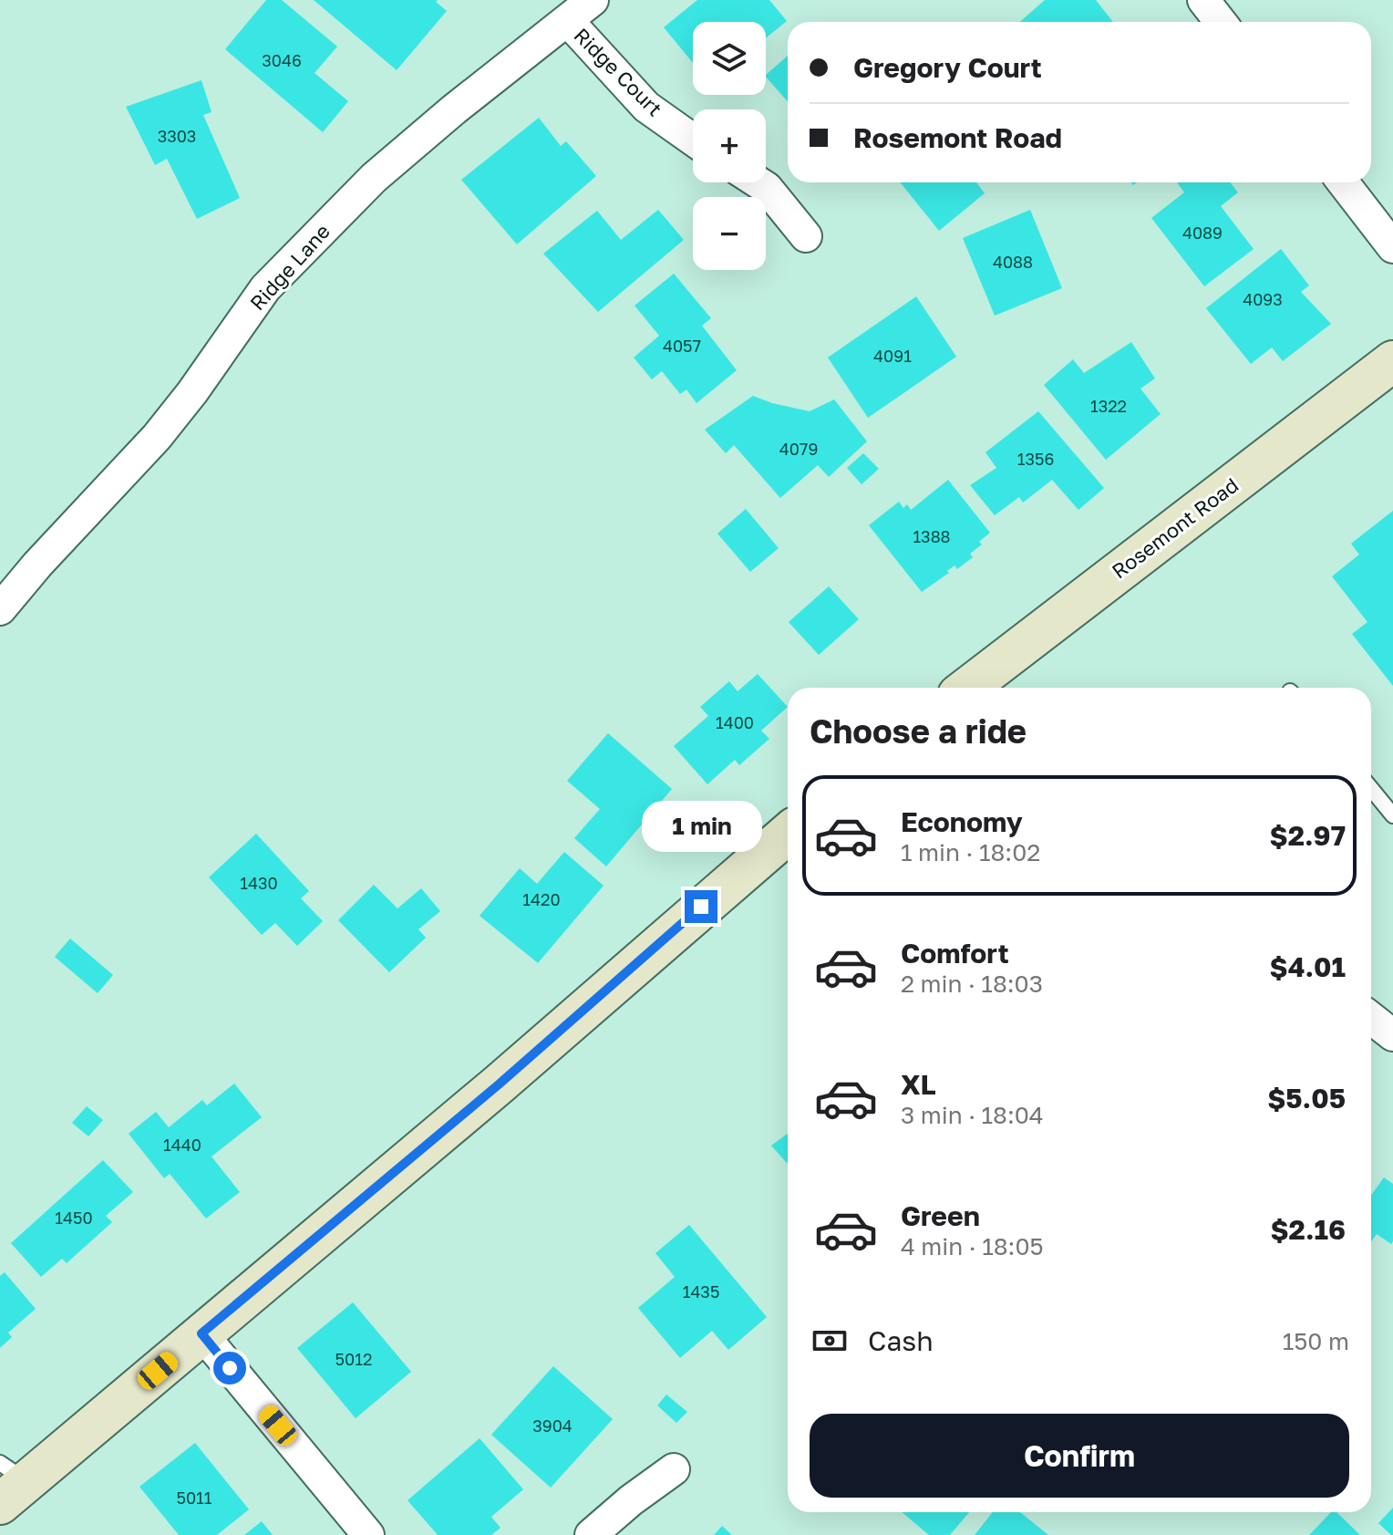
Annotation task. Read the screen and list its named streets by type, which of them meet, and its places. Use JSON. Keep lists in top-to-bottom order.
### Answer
{
  "streets": {
    "main road": ["Rosemont Road"],
    "street": ["Ridge Court", "Ridge Lane"]
  },
  "crossings": [
    ["Ridge Court", "Ridge Lane"]
  ],
  "house_numbers": [
    "3046",
    "3303",
    "4089",
    "4088",
    "4093",
    "4057",
    "4091",
    "1322",
    "4079",
    "1356",
    "1388",
    "1400",
    "1430",
    "1420",
    "1440",
    "1450",
    "1435",
    "5012",
    "3904",
    "5011"
  ],
  "page": {
    "map_buttons": ["+", "−"],
    "banner": ["Gregory Court", "Rosemont Road"],
    "heading": "Choose a ride",
    "list": [
      {
        "name": "Economy",
        "note": "1 min · 18:02",
        "value": "$2.97"
      },
      {
        "name": "Comfort",
        "note": "2 min · 18:03",
        "value": "$4.01"
      },
      {
        "name": "XL",
        "note": "3 min · 18:04",
        "value": "$5.05"
      },
      {
        "name": "Green",
        "note": "4 min · 18:05",
        "value": "$2.16"
      }
    ],
    "bubble": "1 min",
    "pay": ["Cash", "150 m"],
    "buttons": "Confirm"
  }
}
